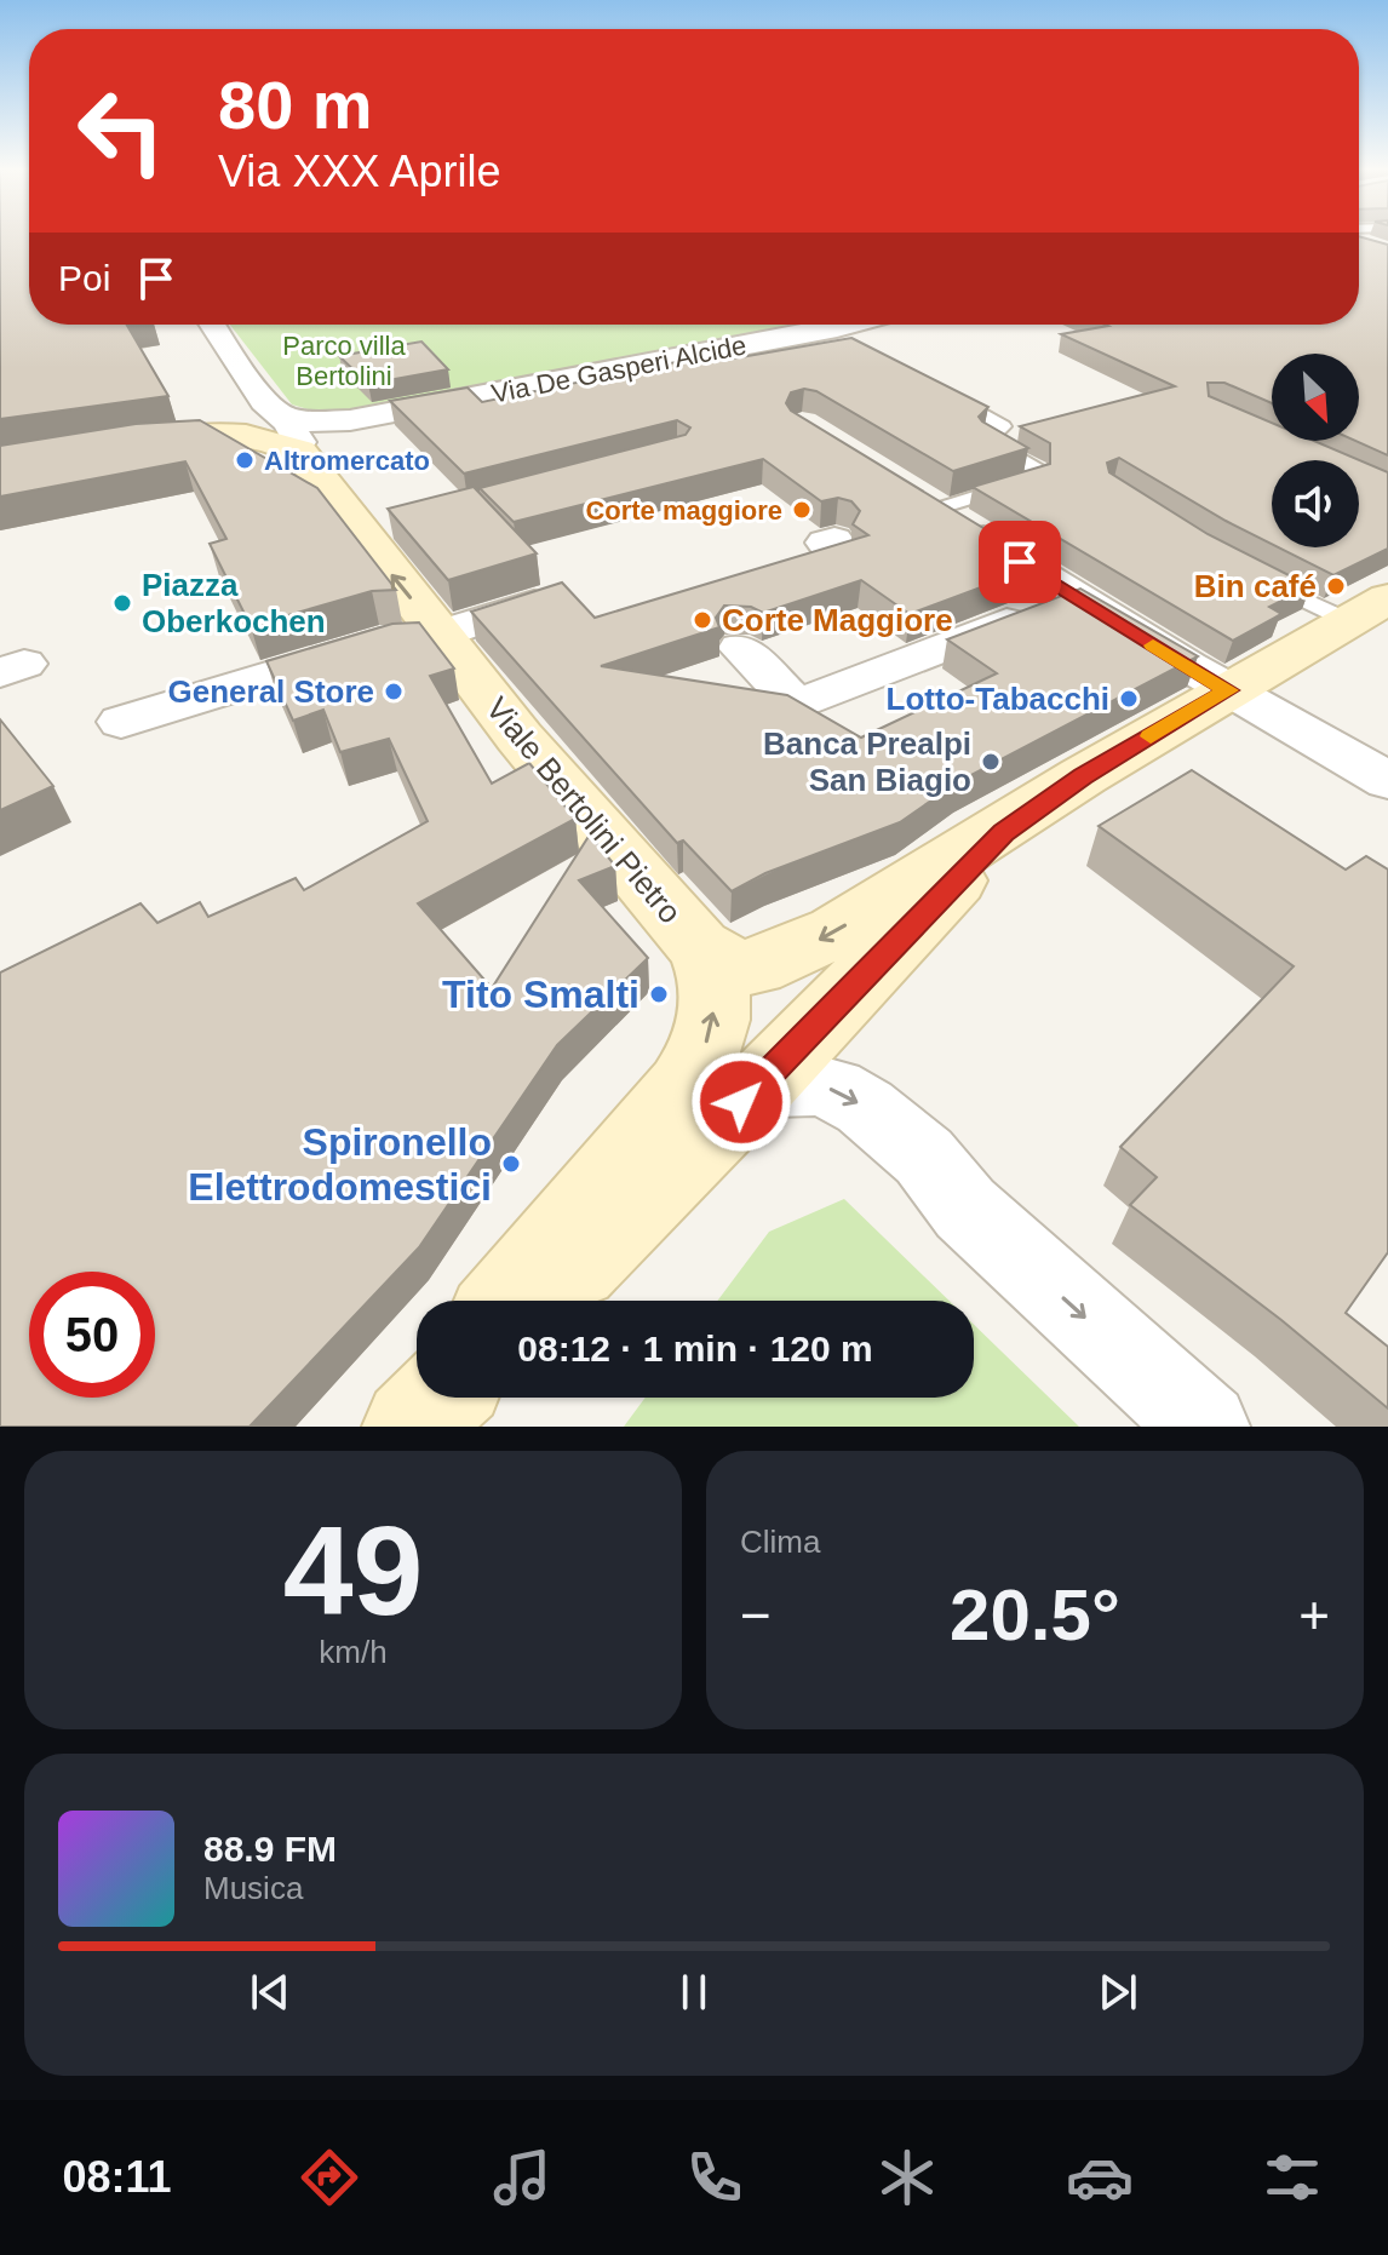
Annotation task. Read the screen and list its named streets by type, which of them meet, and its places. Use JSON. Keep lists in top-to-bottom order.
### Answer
{
  "streets": {
    "main road": ["Viale Bertolini Pietro"],
    "street": ["Via De Gasperi Alcide"]
  },
  "crossings": [
    ["Via De Gasperi Alcide", "Viale Bertolini Pietro"]
  ],
  "one_way": ["Viale Bertolini Pietro"],
  "parks": ["Parco villa Bertolini"],
  "places": [
    "Altromercato",
    "Corte maggiore",
    "Bin café",
    "Piazza Oberkochen",
    "Corte Maggiore",
    "General Store",
    "Lotto-Tabacchi",
    "Banca Prealpi San Biagio",
    "Tito Smalti",
    "Spironello Elettrodomestici"
  ],
  "north": "bottom right",
  "page": {
    "turn": ["80 m", "Via XXX Aprile"],
    "then": "Poi",
    "limit": "50",
    "trip": "08:12 · 1 min · 120 m",
    "tile": [
      ["49", "km/h"],
      "Clima"
    ],
    "heat": ["−", "20.5°", "+"],
    "song": ["88.9 FM", "Musica"],
    "tabs": "08:11"
  }
}
